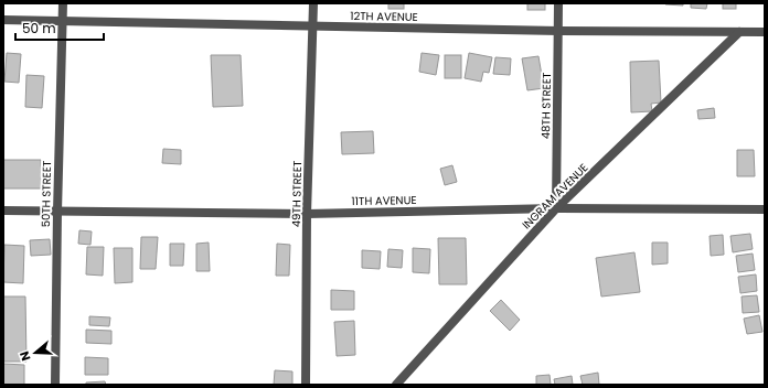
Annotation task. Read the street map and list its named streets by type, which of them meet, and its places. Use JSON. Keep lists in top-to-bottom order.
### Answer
{
  "streets": {
    "street": [
      "12TH AVENUE",
      "48TH STREET",
      "50TH STREET",
      "49TH STREET",
      "INGRAM AVENUE",
      "11TH AVENUE"
    ]
  },
  "crossings": [
    ["12TH AVENUE", "48TH STREET"],
    ["12TH AVENUE", "50TH STREET"],
    ["12TH AVENUE", "49TH STREET"],
    ["12TH AVENUE", "INGRAM AVENUE"],
    ["48TH STREET", "INGRAM AVENUE"],
    ["48TH STREET", "11TH AVENUE"],
    ["50TH STREET", "11TH AVENUE"],
    ["49TH STREET", "11TH AVENUE"],
    ["INGRAM AVENUE", "11TH AVENUE"]
  ],
  "scale_bar": "50 m",
  "north": "left"
}
